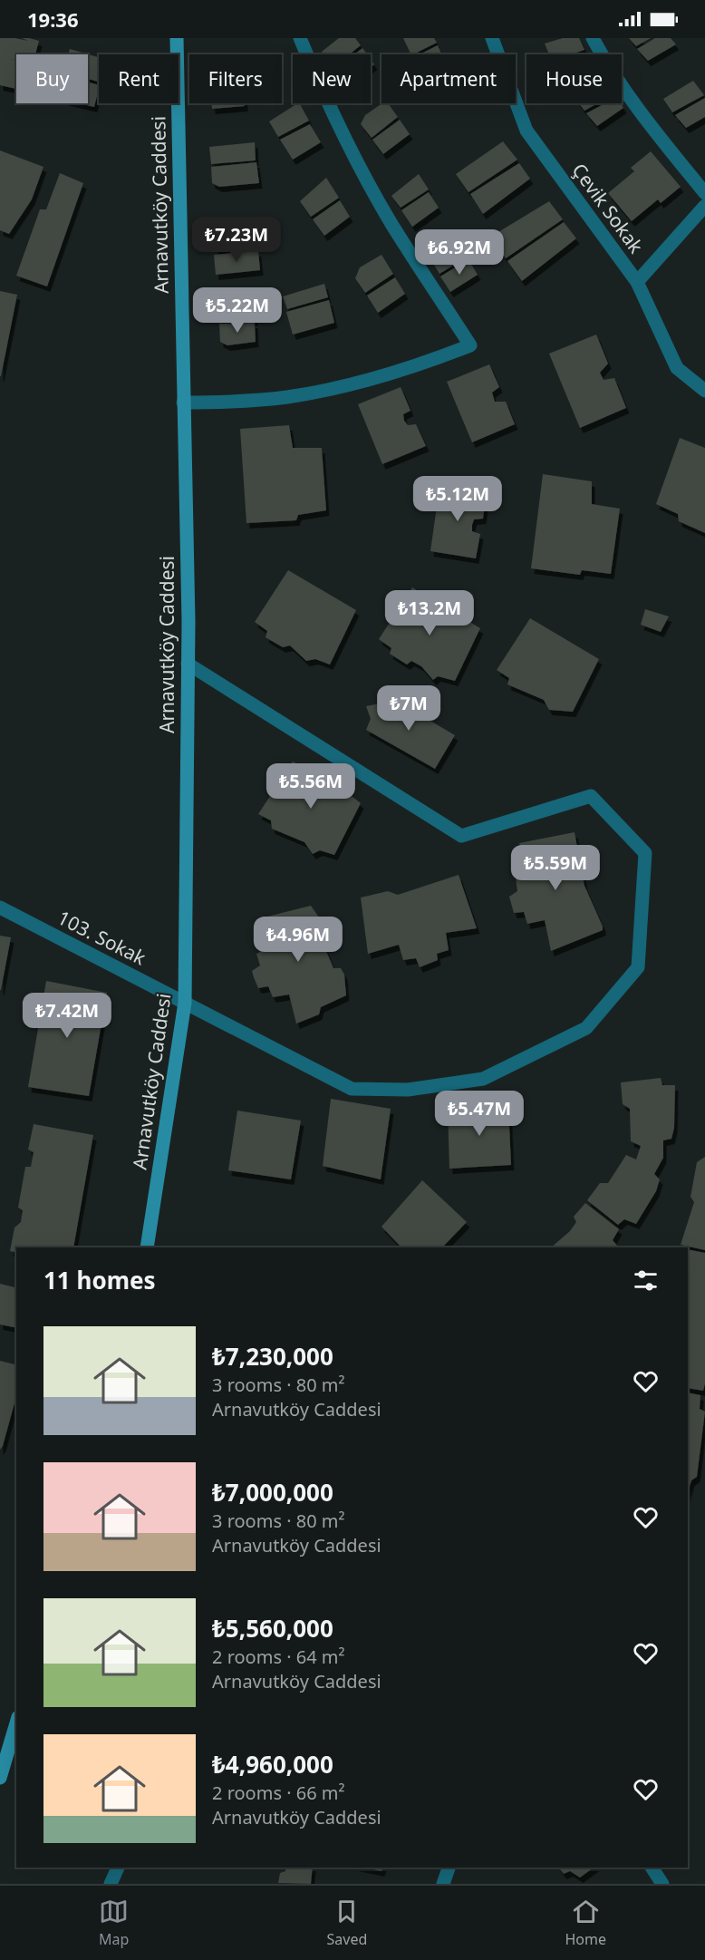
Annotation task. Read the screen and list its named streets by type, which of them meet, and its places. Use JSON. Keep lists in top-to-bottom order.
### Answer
{
  "streets": {
    "street": ["Arnavutköy Caddesi", "Çevik Sokak", "103. Sokak"]
  },
  "crossings": [
    ["Arnavutköy Caddesi", "103. Sokak"]
  ],
  "page": {
    "status": "19:36",
    "chip": [
      "Buy",
      "Rent",
      "Filters",
      "New",
      "Apartment",
      "House"
    ],
    "price": [
      "₺7.23M",
      "₺6.92M",
      "₺5.22M",
      "₺5.12M",
      "₺13.2M",
      "₺7M",
      "₺5.56M",
      "₺5.59M",
      "₺4.96M",
      "₺7.42M",
      "₺5.47M"
    ],
    "heading": "11 homes",
    "list": [
      {
        "name": "₺7,230,000",
        "note": "3 rooms · 80 m² · Arnavutköy Caddesi"
      },
      {
        "name": "₺7,000,000",
        "note": "3 rooms · 80 m² · Arnavutköy Caddesi"
      },
      {
        "name": "₺5,560,000",
        "note": "2 rooms · 64 m² · Arnavutköy Caddesi"
      },
      {
        "name": "₺4,960,000",
        "note": "2 rooms · 66 m² · Arnavutköy Caddesi"
      }
    ],
    "tabs": ["Map", "Saved", "Home"]
  }
}
